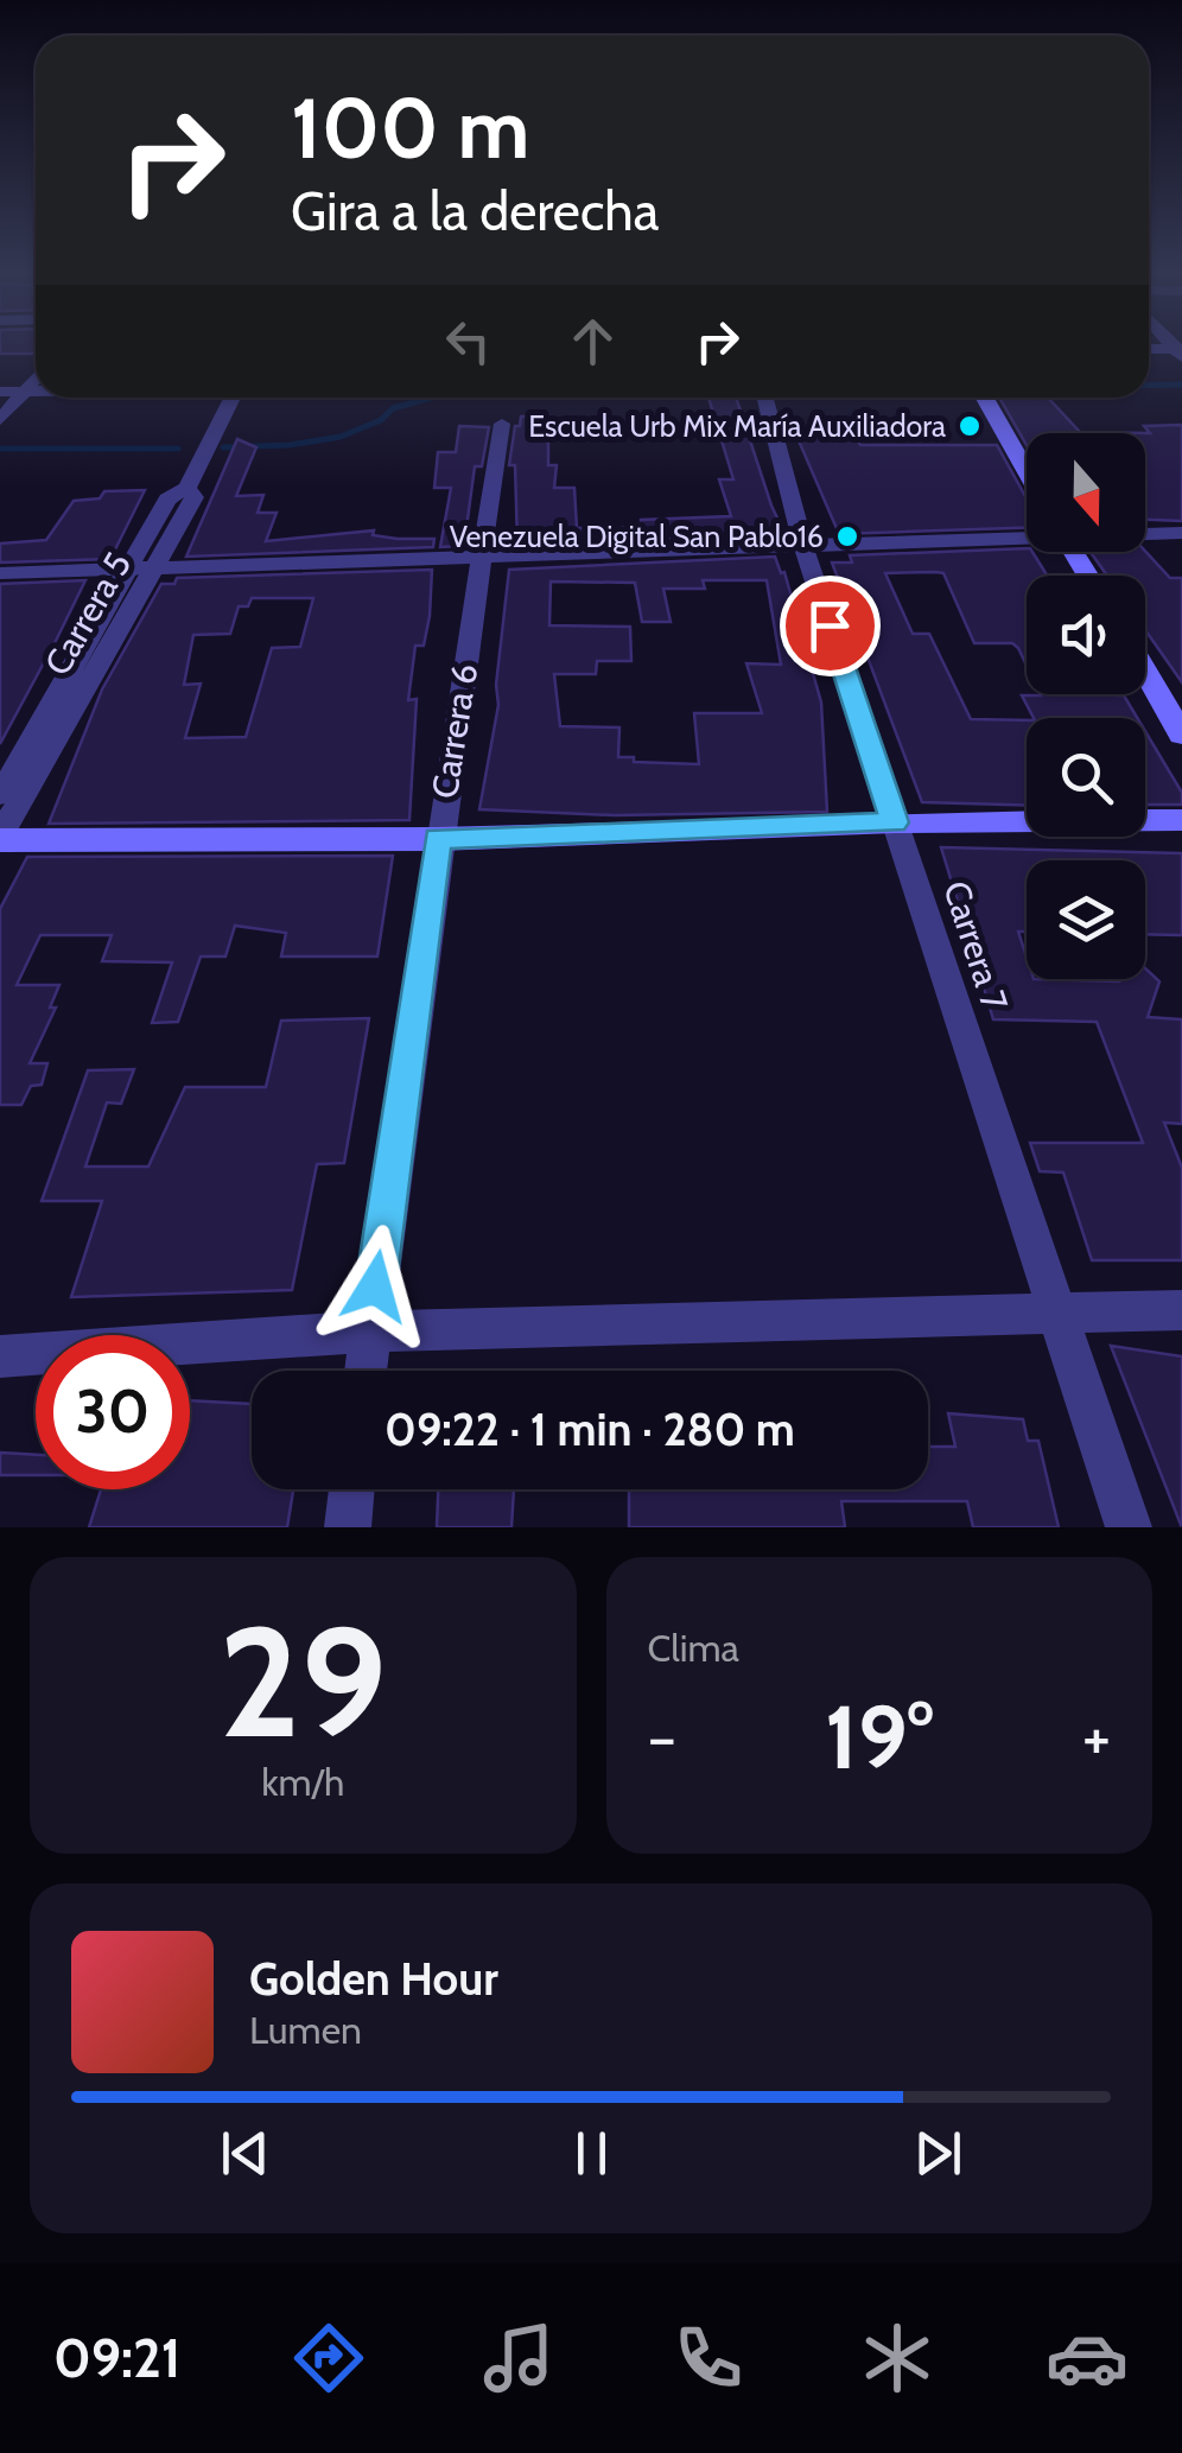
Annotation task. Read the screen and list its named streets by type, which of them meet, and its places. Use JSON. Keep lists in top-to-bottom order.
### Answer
{
  "streets": {
    "street": ["Carrera 5", "Carrera 6", "Carrera 7"]
  },
  "places": ["Escuela Urb Mix María Auxiliadora", "Venezuela Digital San Pablo16"],
  "north": "bottom",
  "page": {
    "turn": ["100 m", "Gira a la derecha"],
    "limit": "30",
    "trip": "09:22 · 1 min · 280 m",
    "tile": [
      ["29", "km/h"],
      "Clima"
    ],
    "heat": ["−", "19°", "+"],
    "song": ["Golden Hour", "Lumen"],
    "tabs": "09:21"
  }
}
